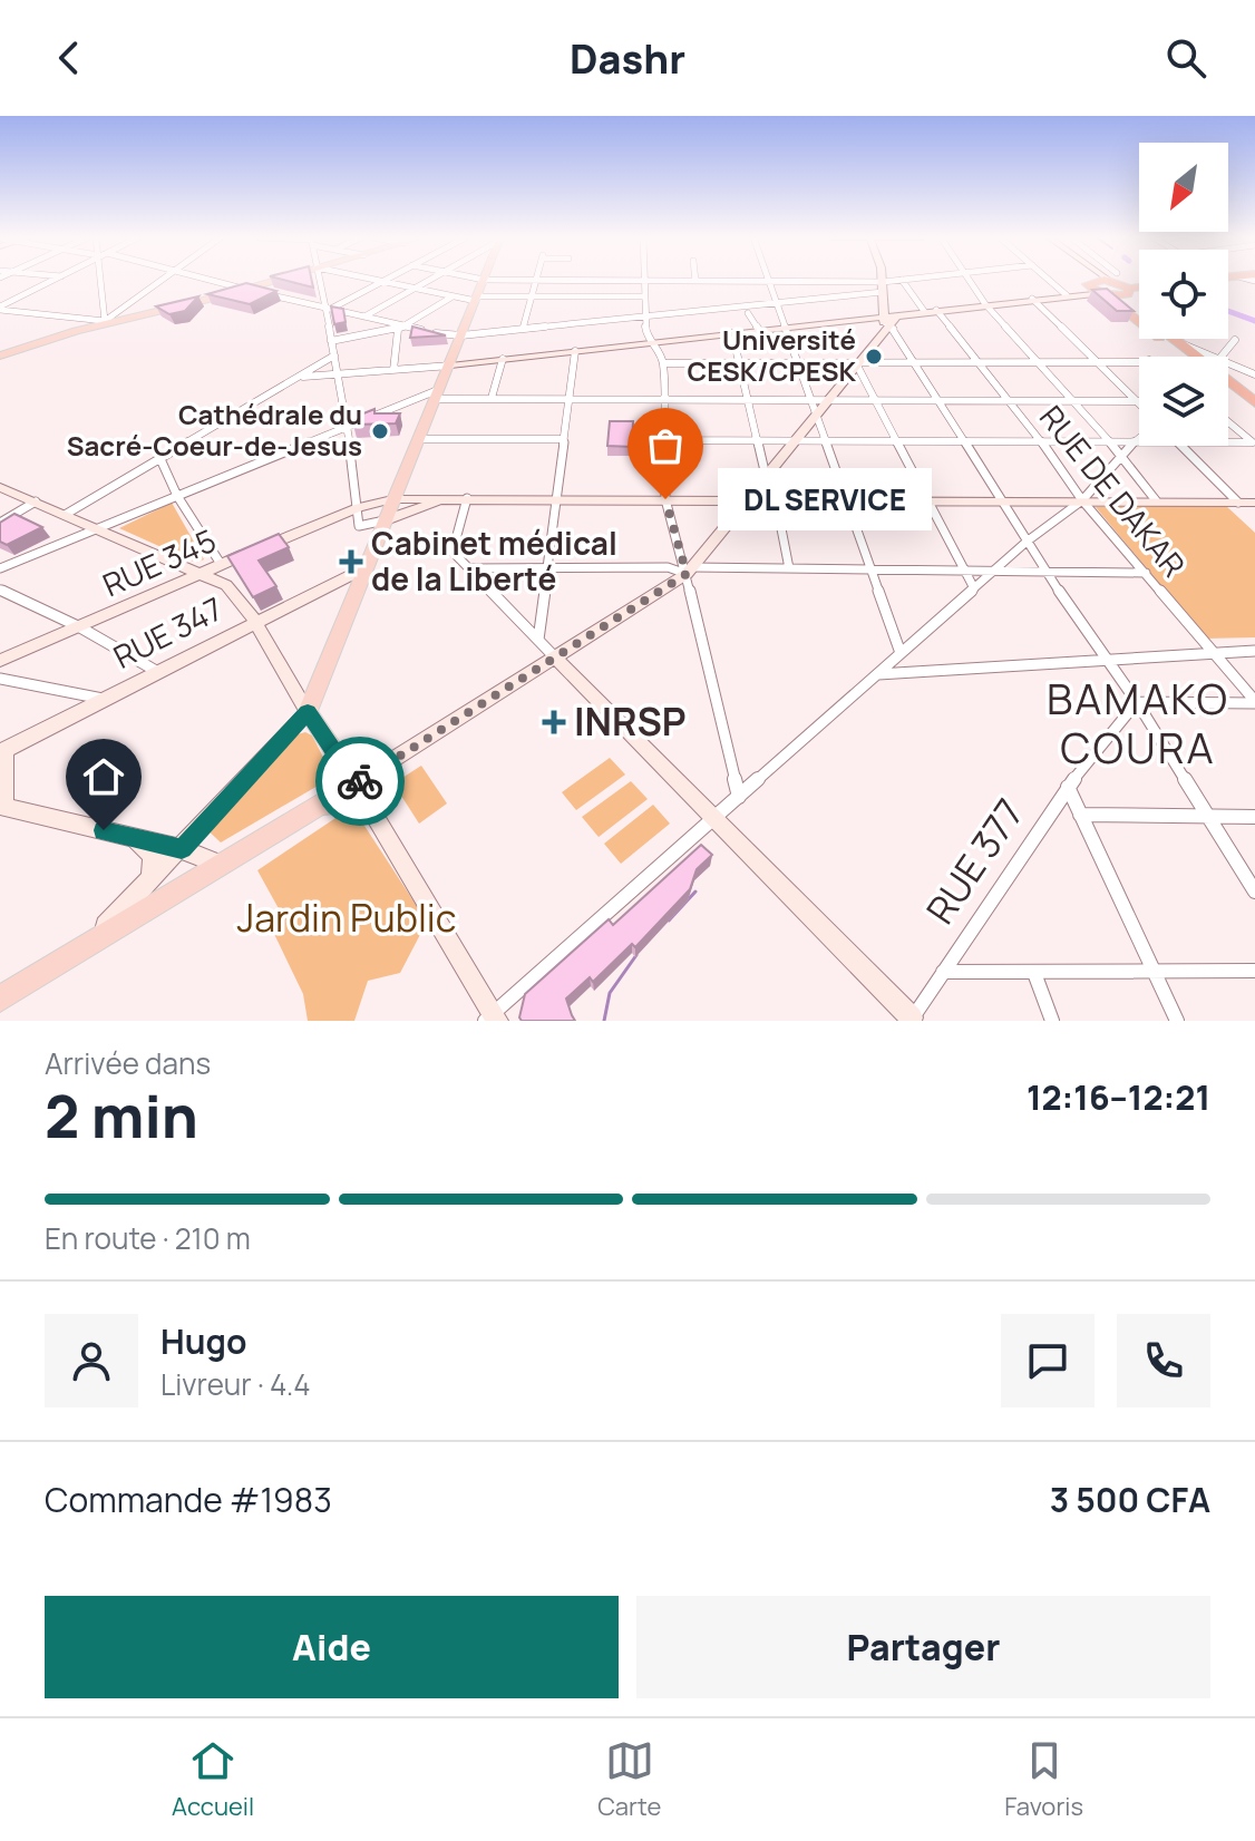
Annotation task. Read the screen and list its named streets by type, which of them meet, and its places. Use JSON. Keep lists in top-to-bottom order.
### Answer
{
  "streets": {
    "main road": ["RUE 345", "RUE 347"],
    "street": ["RUE DE DAKAR", "RUE 377"]
  },
  "crossings": [
    ["RUE DE DAKAR", "RUE 345"]
  ],
  "districts": ["BAMAKO COURA"],
  "parks": ["Jardin Public"],
  "places": {
    "other": ["Université CESK/CPESK", "Cathédrale du Sacré-Coeur-de-Jesus", "DL SERVICE"],
    "health": ["Cabinet médical de la Liberté", "INRSP"]
  },
  "north": "bottom left",
  "page": {
    "header": "Dashr",
    "bubble": "DL SERVICE",
    "heading": ["2 min", "Arrivée dans", "12:16–12:21"],
    "panel": [
      "Hugo",
      "Livreur · 4.4",
      "Commande #1983",
      "3 500 CFA"
    ],
    "bar": "En route · 210 m",
    "buttons": ["Aide", "Partager"],
    "tabs": ["Accueil", "Carte", "Favoris"]
  }
}
